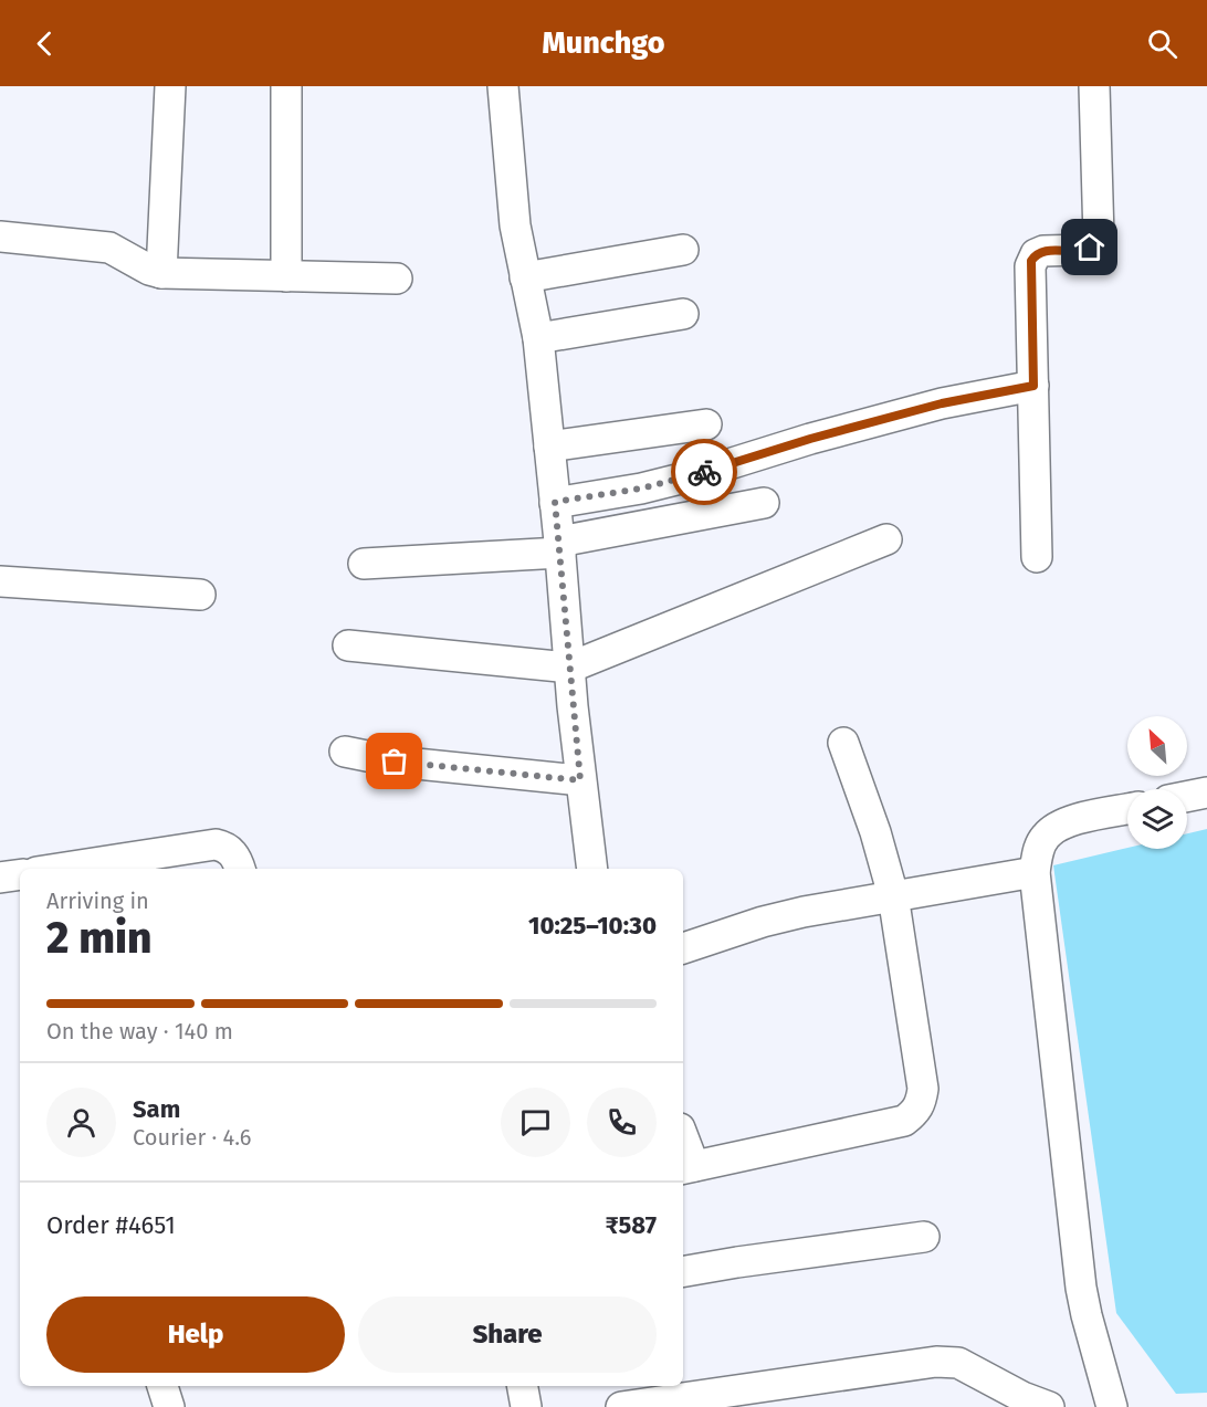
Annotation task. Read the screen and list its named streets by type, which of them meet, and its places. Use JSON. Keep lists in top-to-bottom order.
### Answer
{
  "north": "top left",
  "page": {
    "header": "Munchgo",
    "heading": ["2 min", "Arriving in", "10:25–10:30"],
    "panel": [
      "Sam",
      "Courier · 4.6",
      "Order #4651",
      "₹587"
    ],
    "bar": "On the way · 140 m",
    "buttons": ["Help", "Share"]
  }
}
